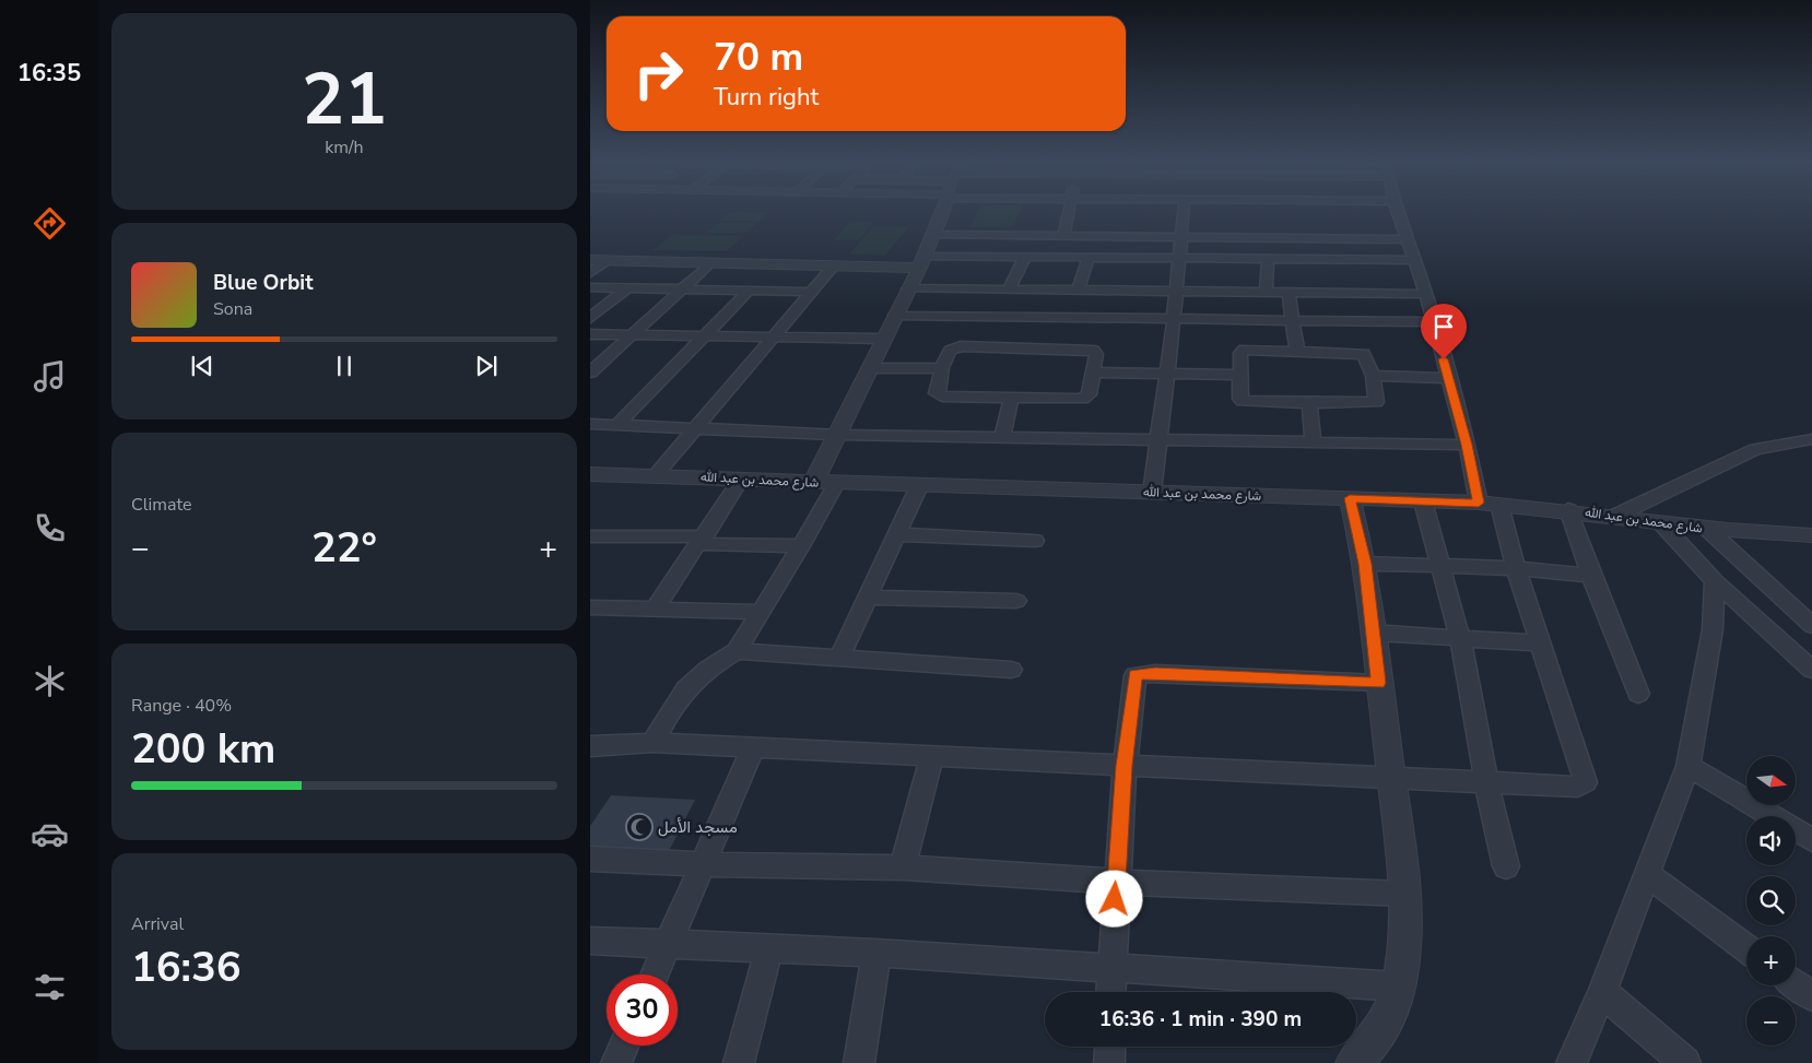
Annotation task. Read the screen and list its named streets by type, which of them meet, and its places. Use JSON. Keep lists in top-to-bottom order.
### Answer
{
  "streets": {
    "street": ["شارع محمد بن عبد الله"]
  },
  "places": {
    "mosque": ["مسجد الأمل"]
  },
  "north": "right",
  "page": {
    "tabs": "16:35",
    "tile": [
      ["21", "km/h"],
      "Climate",
      ["Range · 40%", "200 km"],
      ["Arrival", "16:36"]
    ],
    "turn": ["70 m", "Turn right"],
    "song": ["Blue Orbit", "Sona"],
    "heat": ["−", "22°", "+"],
    "map_buttons": ["+", "−"],
    "limit": "30",
    "trip": "16:36 · 1 min · 390 m"
  }
}
